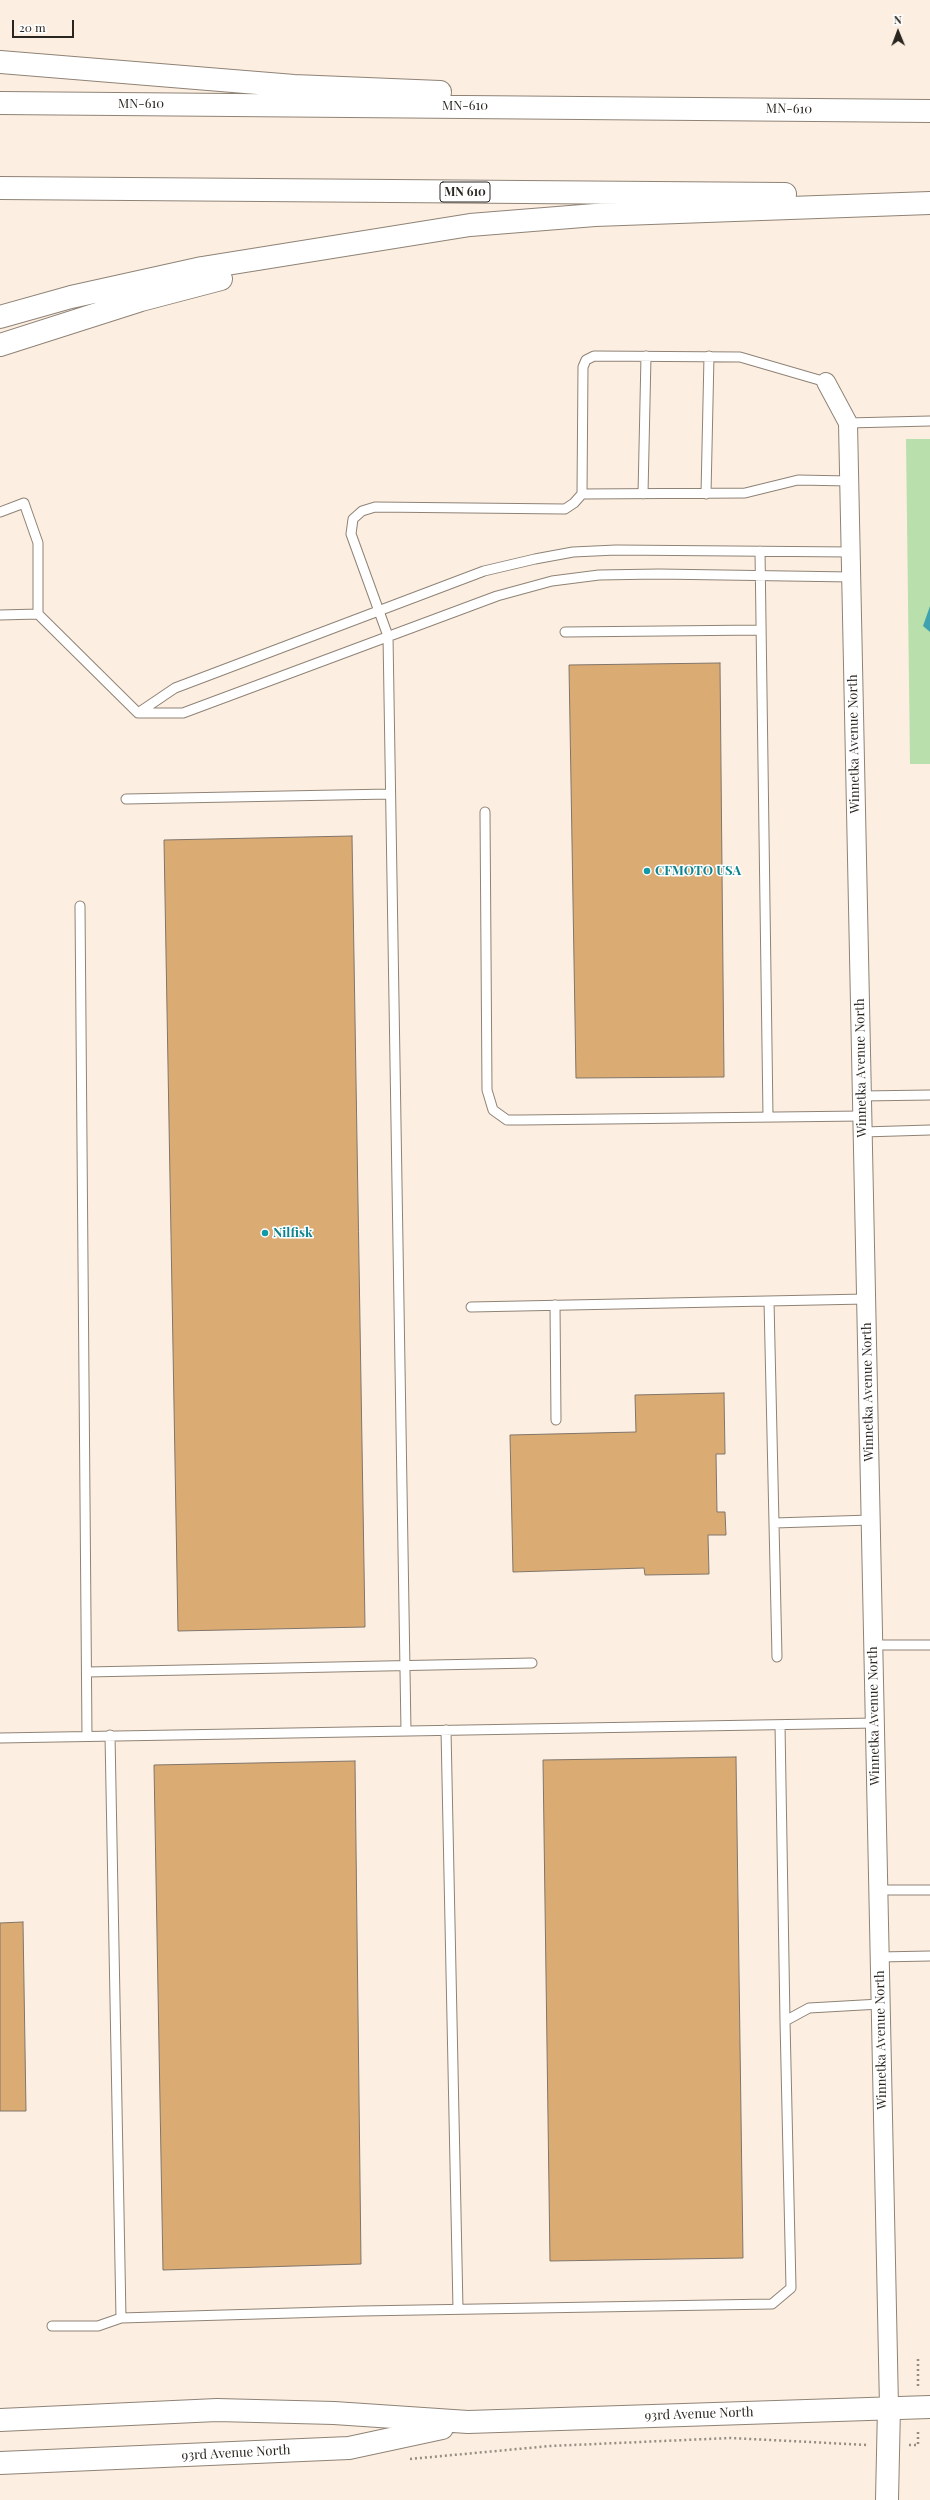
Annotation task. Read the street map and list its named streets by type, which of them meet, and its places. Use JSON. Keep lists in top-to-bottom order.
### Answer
{
  "streets": {
    "main road": ["MN-610", "MN 610", "93rd Avenue North"],
    "street": ["Winnetka Avenue North"]
  },
  "crossings": [
    ["Winnetka Avenue North", "93rd Avenue North"]
  ],
  "places": ["CFMOTO USA", "Nilfisk"],
  "scale_bar": "20 m",
  "north": "top"
}
